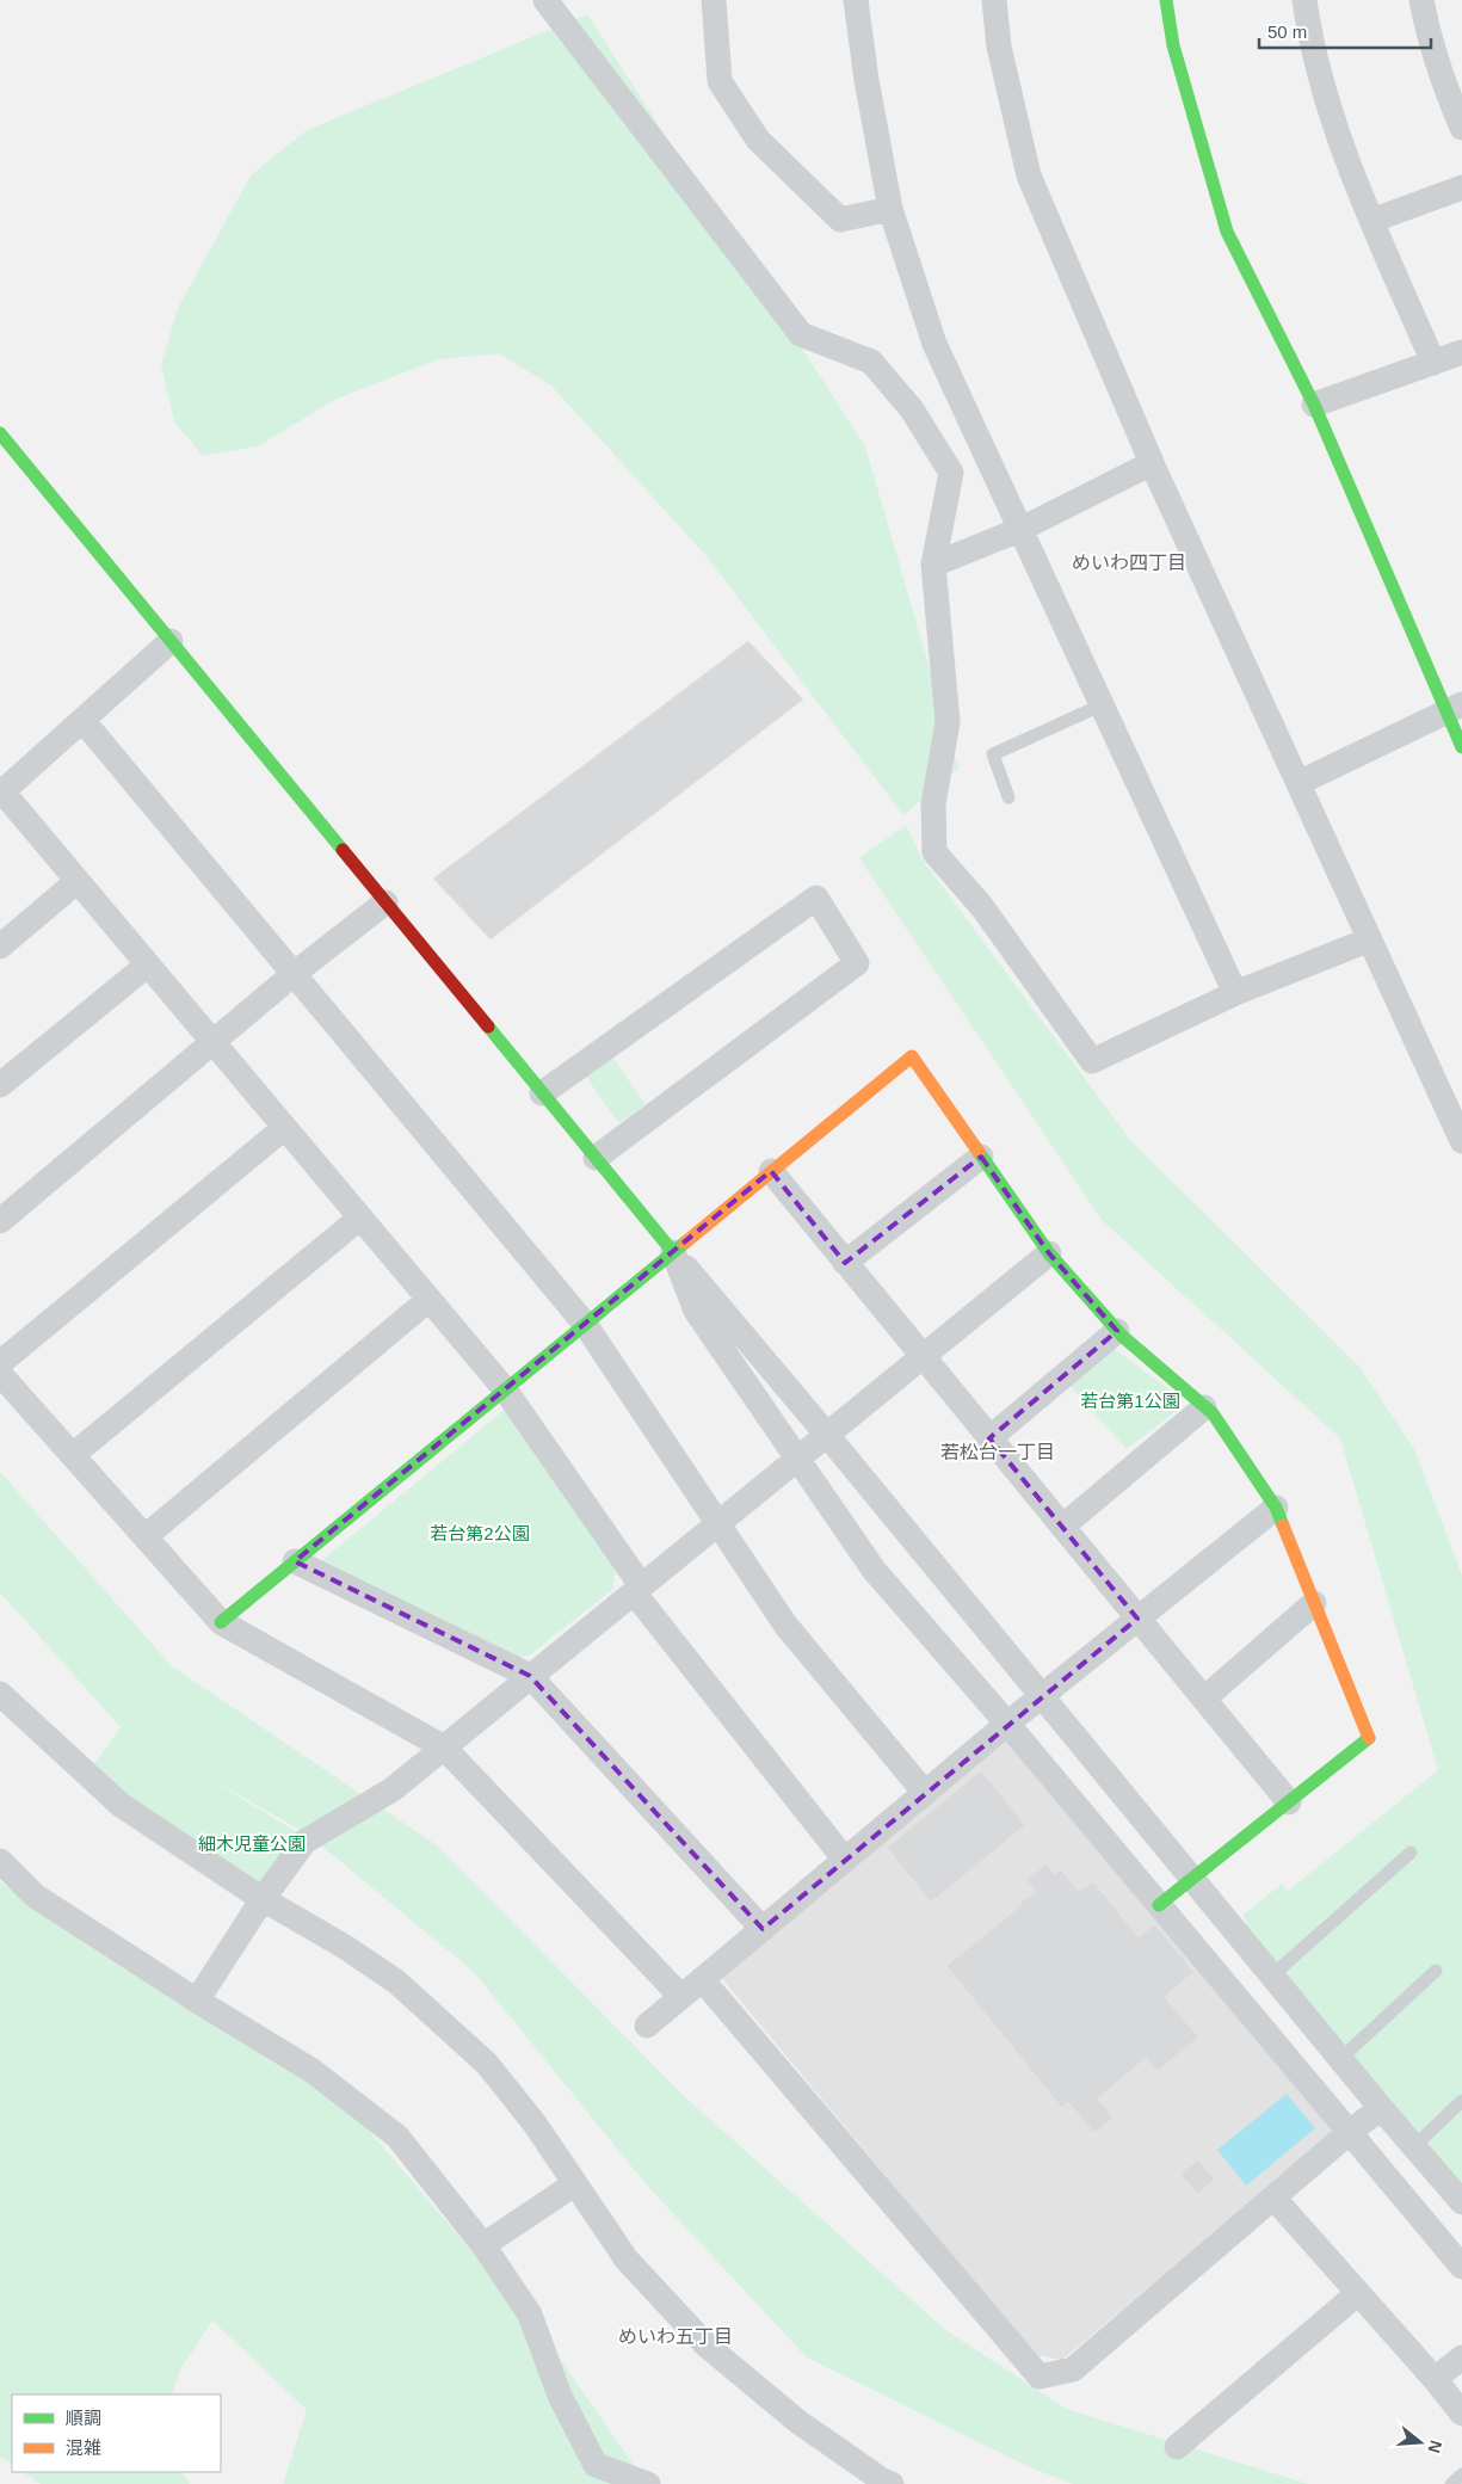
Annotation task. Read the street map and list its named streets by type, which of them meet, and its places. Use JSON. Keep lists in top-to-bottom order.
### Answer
{
  "districts": ["めいわ四丁目", "若松台一丁目", "めいわ五丁目"],
  "parks": ["若台第1公園", "若台第2公園", "細木児童公園"],
  "legend": ["順調", "混雑"],
  "scale_bar": "50 m",
  "north": "right"
}
